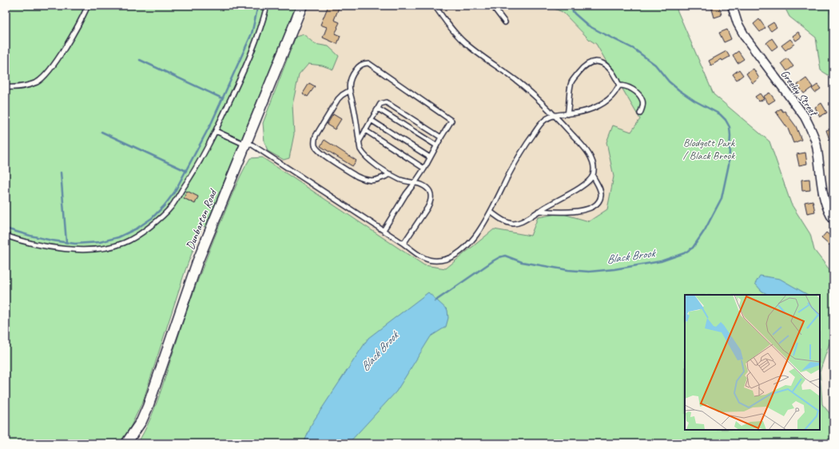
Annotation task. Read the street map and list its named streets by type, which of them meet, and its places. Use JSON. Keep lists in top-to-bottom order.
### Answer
{
  "streets": {
    "street": ["Greeley Street", "Dunbarton Road"]
  },
  "water": ["Black Brook"],
  "parks": ["Blodgett Park / Black Brook"]
}
